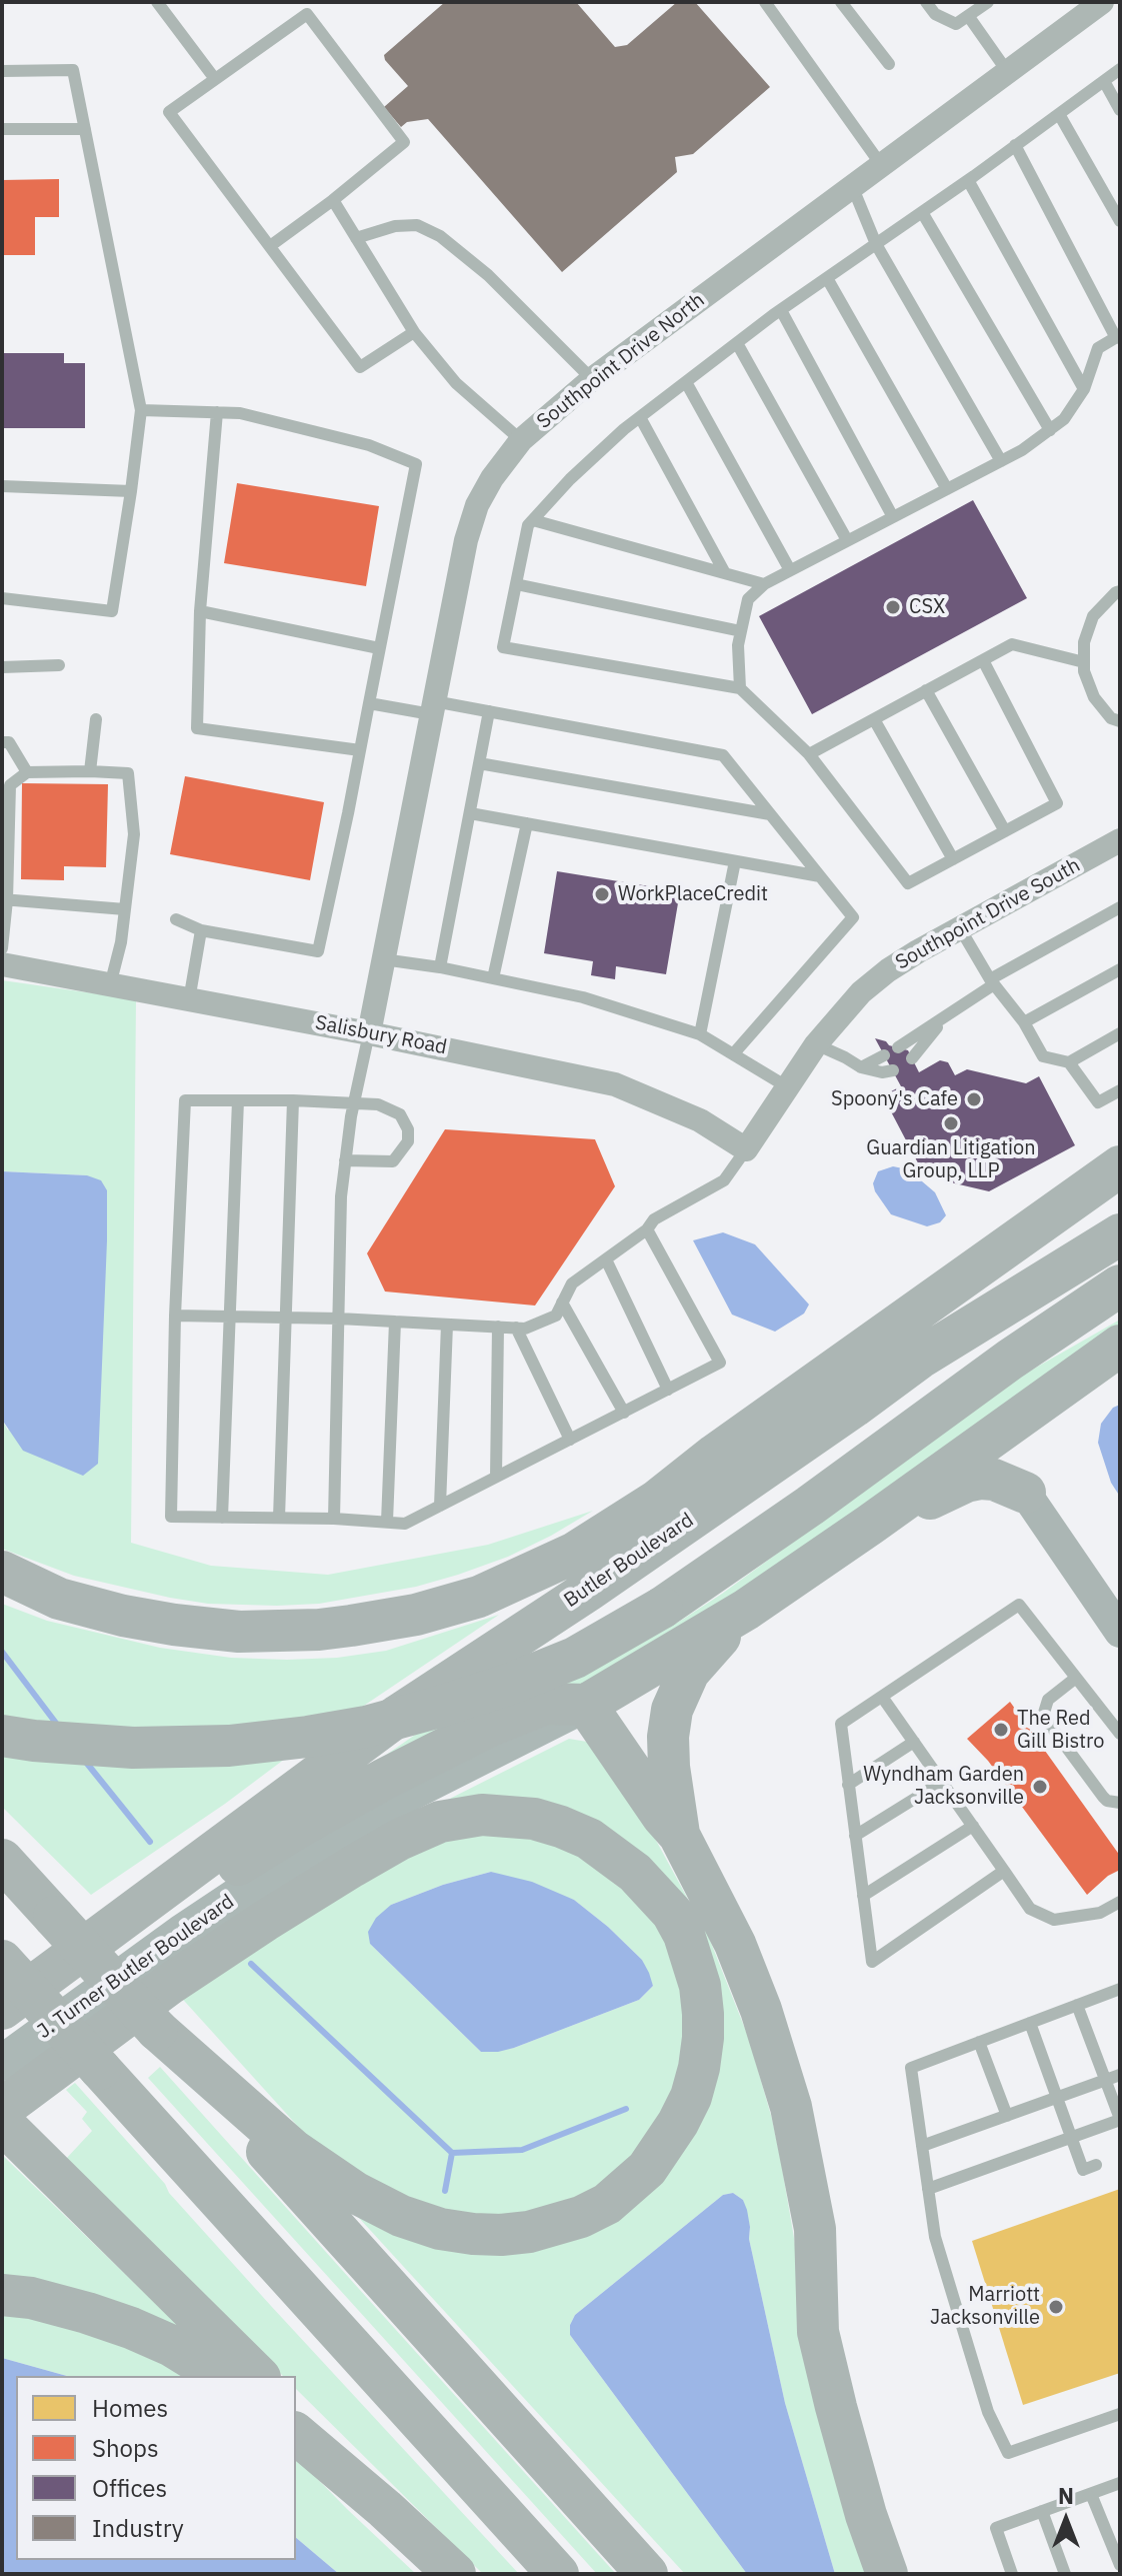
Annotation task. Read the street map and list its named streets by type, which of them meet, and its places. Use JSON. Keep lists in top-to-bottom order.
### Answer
{
  "streets": {
    "highway": ["Butler Boulevard"],
    "main road": ["J. Turner Butler Boulevard"],
    "street": ["Southpoint Drive North", "Southpoint Drive South", "Salisbury Road"]
  },
  "crossings": [
    ["Southpoint Drive North", "Salisbury Road"],
    ["Southpoint Drive South", "Salisbury Road"]
  ],
  "places": [
    "CSX",
    "WorkPlaceCredit",
    "Spoony's Cafe",
    "Guardian Litigation Group, LLP",
    "The Red Gill Bistro",
    "Wyndham Garden Jacksonville",
    "Marriott Jacksonville"
  ],
  "legend": [
    "Homes",
    "Shops",
    "Offices",
    "Industry"
  ],
  "north": "top"
}
